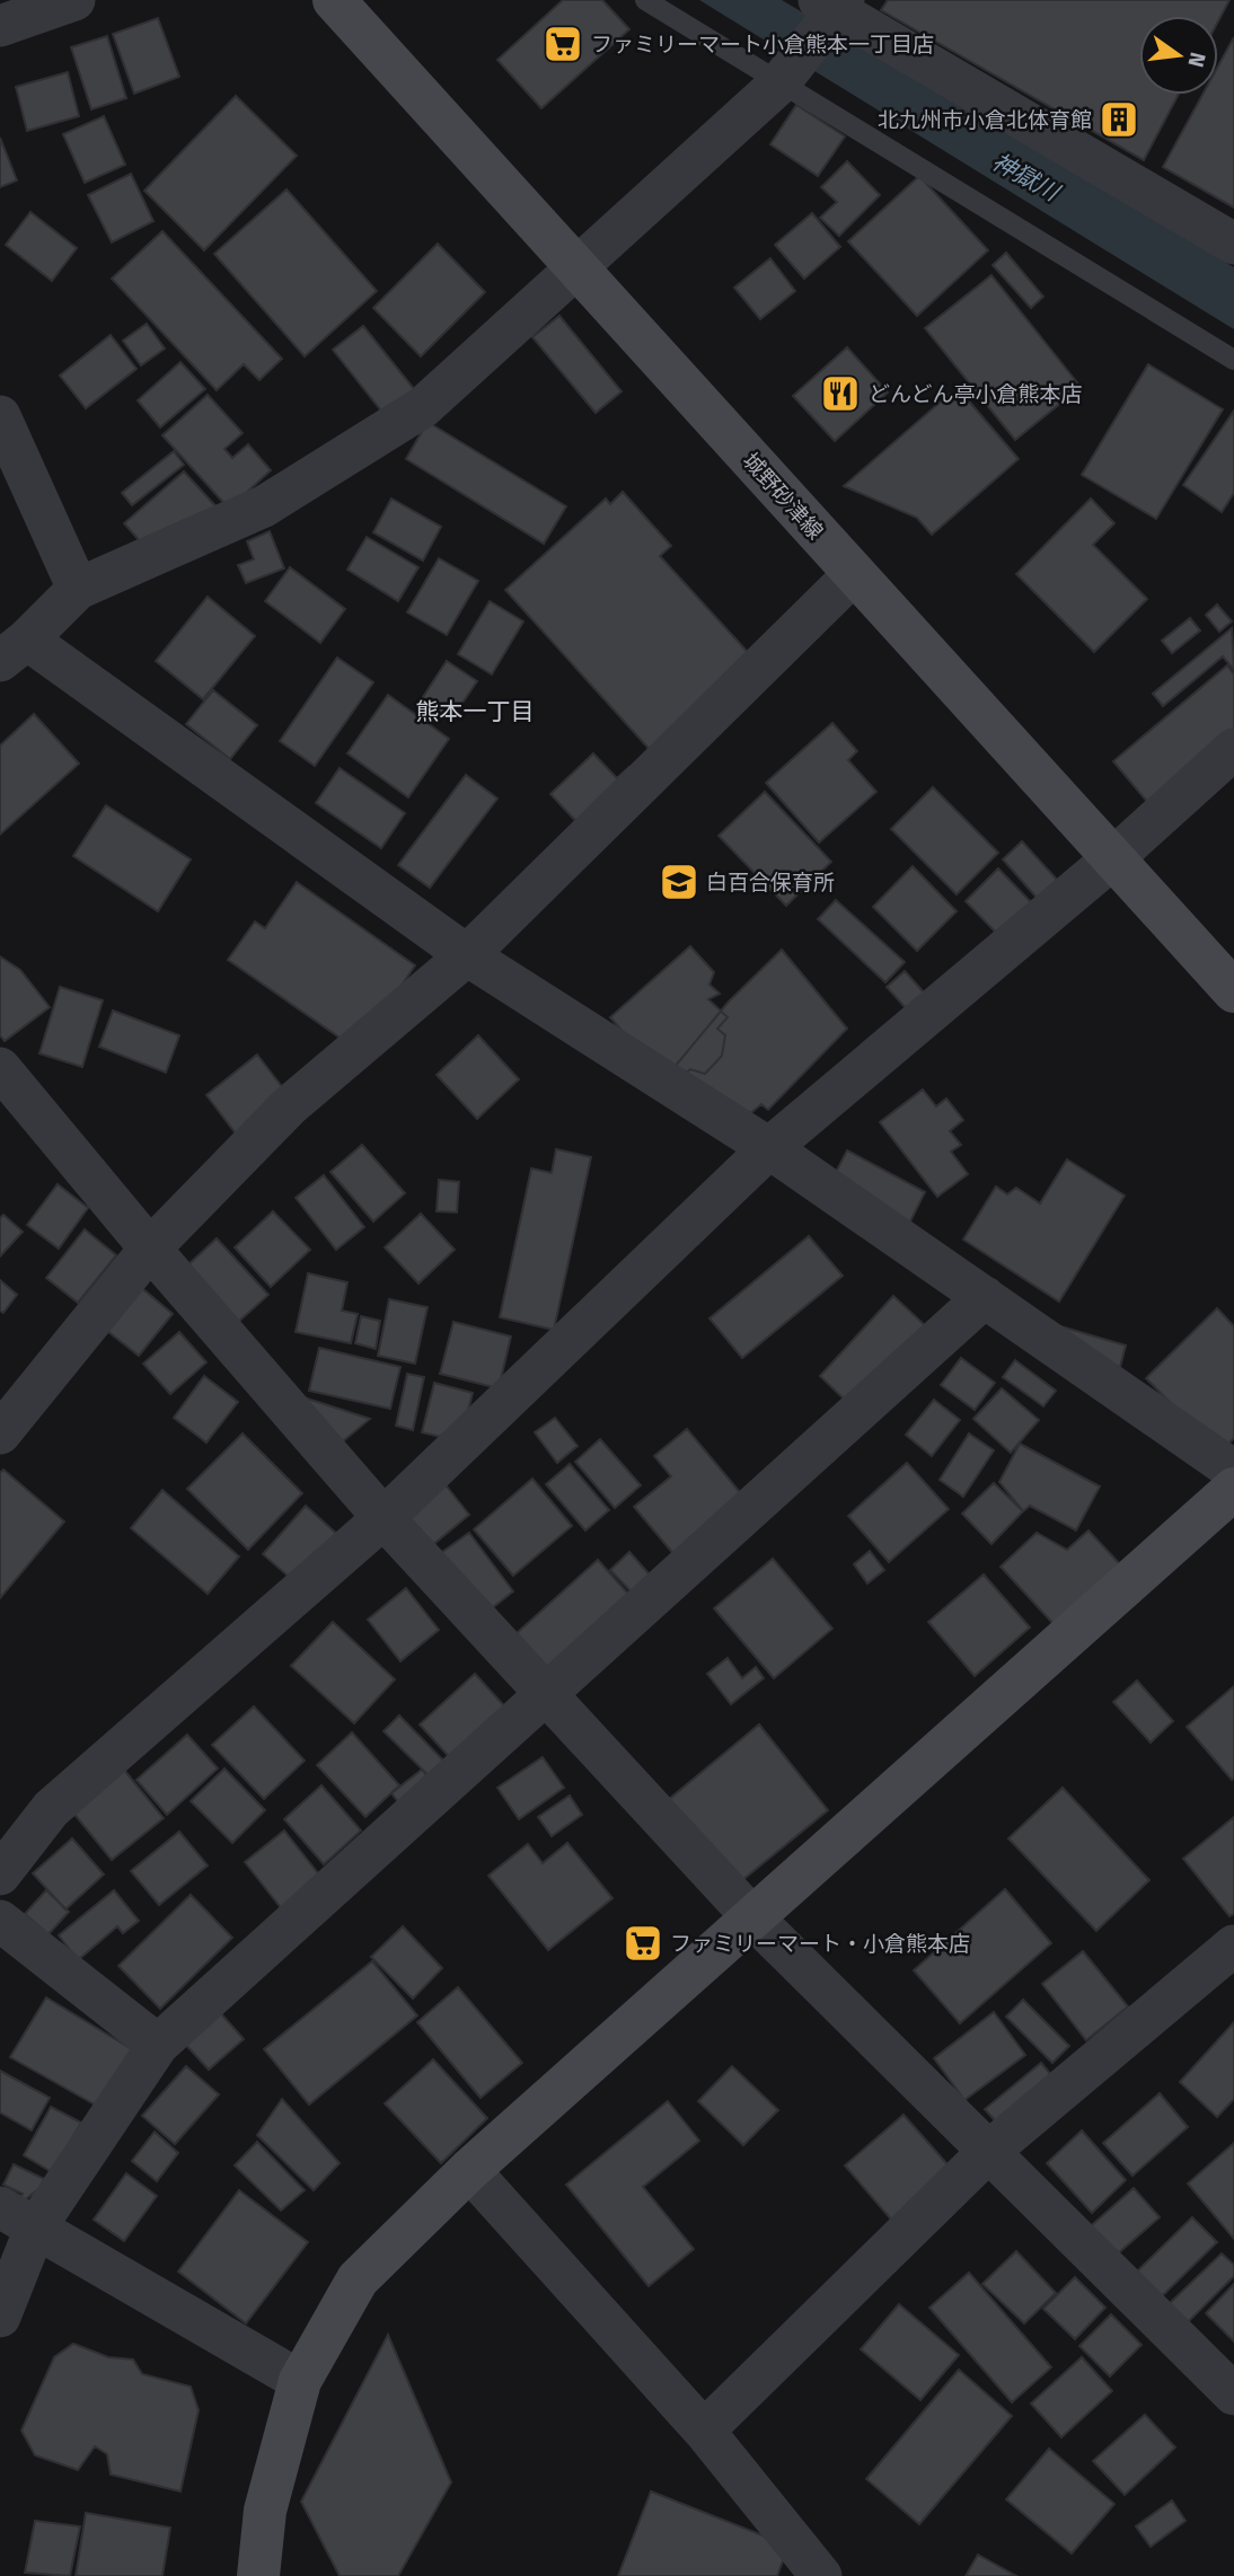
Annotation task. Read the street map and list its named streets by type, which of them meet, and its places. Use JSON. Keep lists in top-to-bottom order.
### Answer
{
  "streets": {
    "street": ["城野砂津線"]
  },
  "districts": ["熊本一丁目"],
  "water": ["神獄川"],
  "places": {
    "supermarket": ["ファミリーマート小倉熊本一丁目店", "ファミリーマート・小倉熊本店"],
    "building": ["北九州市小倉北体育館"],
    "restaurant": ["どんどん亭小倉熊本店"],
    "school or university": ["白百合保育所"]
  },
  "north": "right"
}
